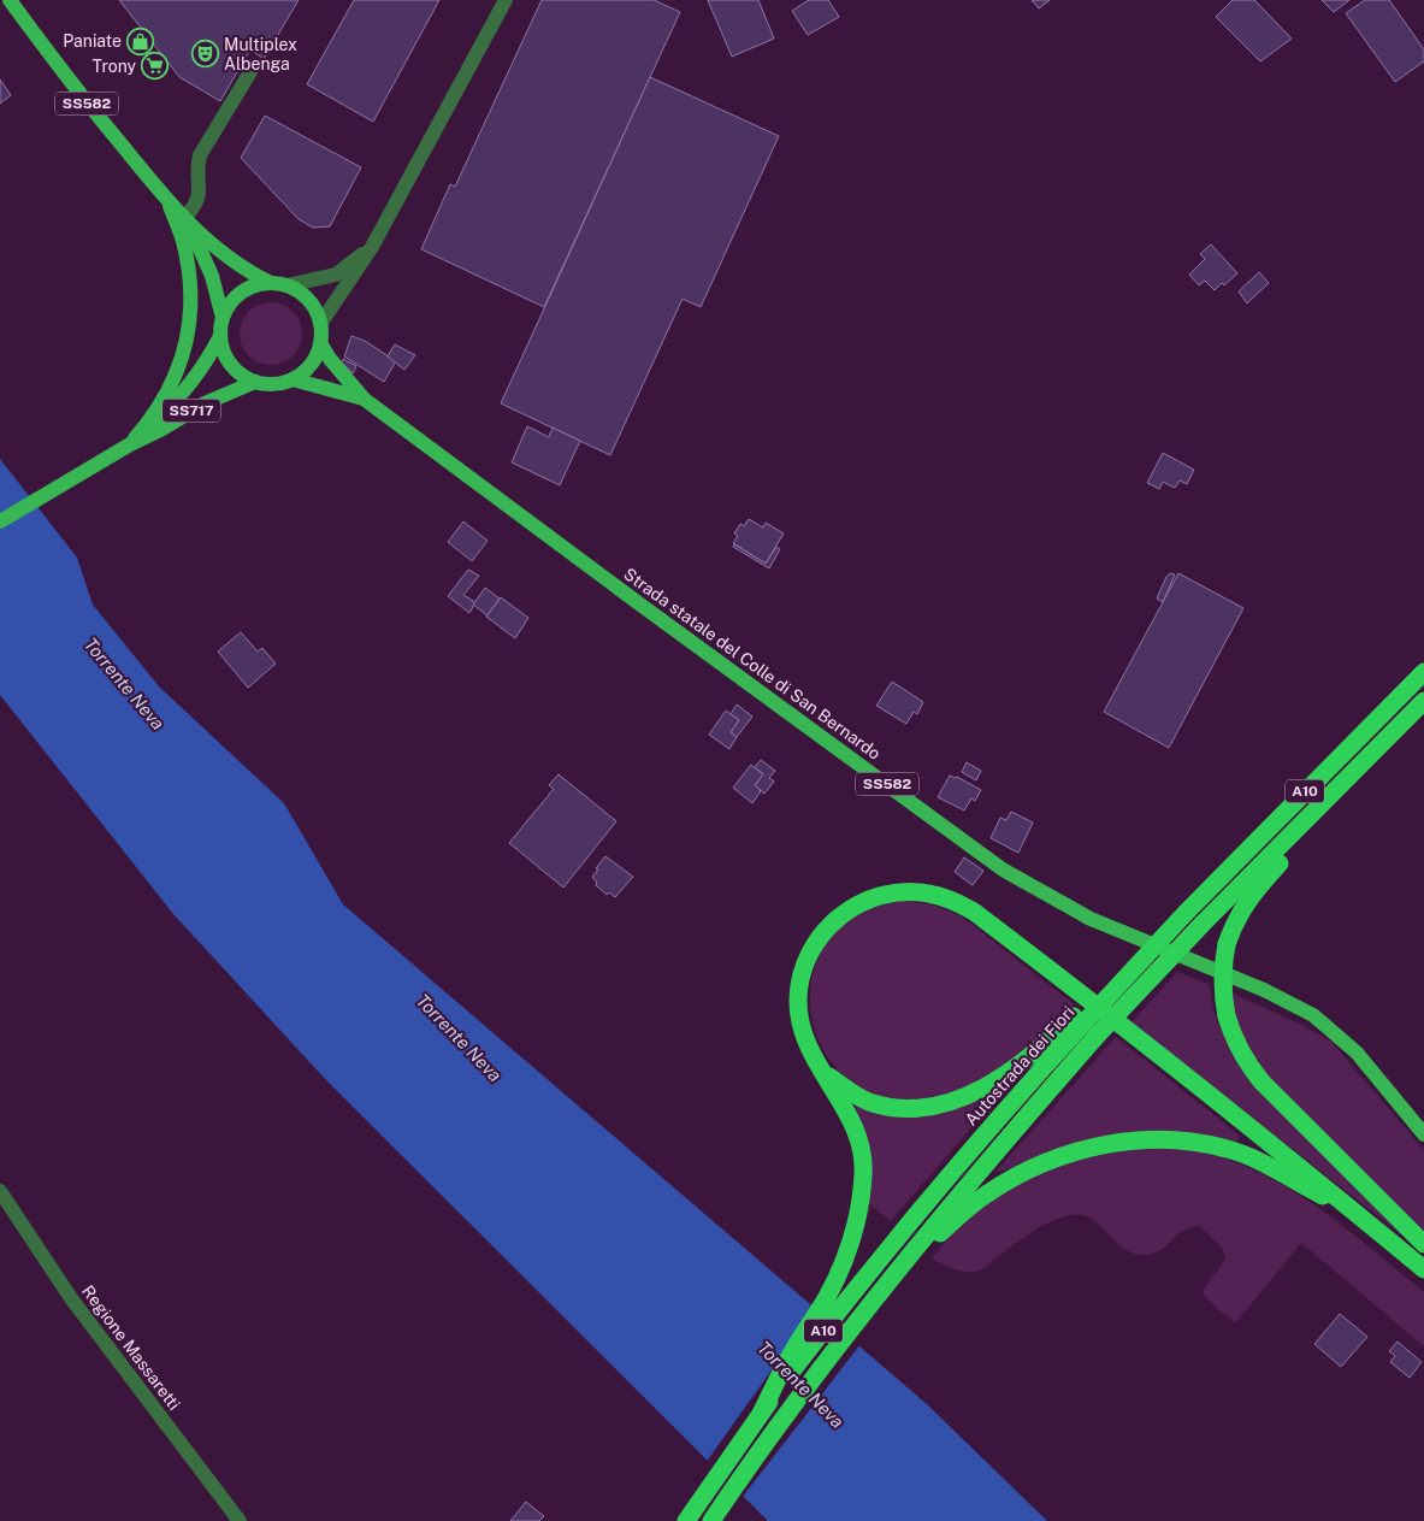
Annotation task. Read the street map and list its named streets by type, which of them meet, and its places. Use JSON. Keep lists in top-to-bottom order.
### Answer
{
  "streets": {
    "highway": ["A10", "Autostrada dei Fiori"],
    "main road": ["SS582", "SS717", "Strada statale del Colle di San Bernardo"],
    "street": ["Regione Massaretti"]
  },
  "crossings": [
    ["SS717", "Strada statale del Colle di San Bernardo"],
    ["A10", "Autostrada dei Fiori"]
  ],
  "water": ["Torrente Neva"],
  "places": {
    "shop": ["Paniate"],
    "theatre": ["Multiplex Albenga"],
    "supermarket": ["Trony"]
  }
}
